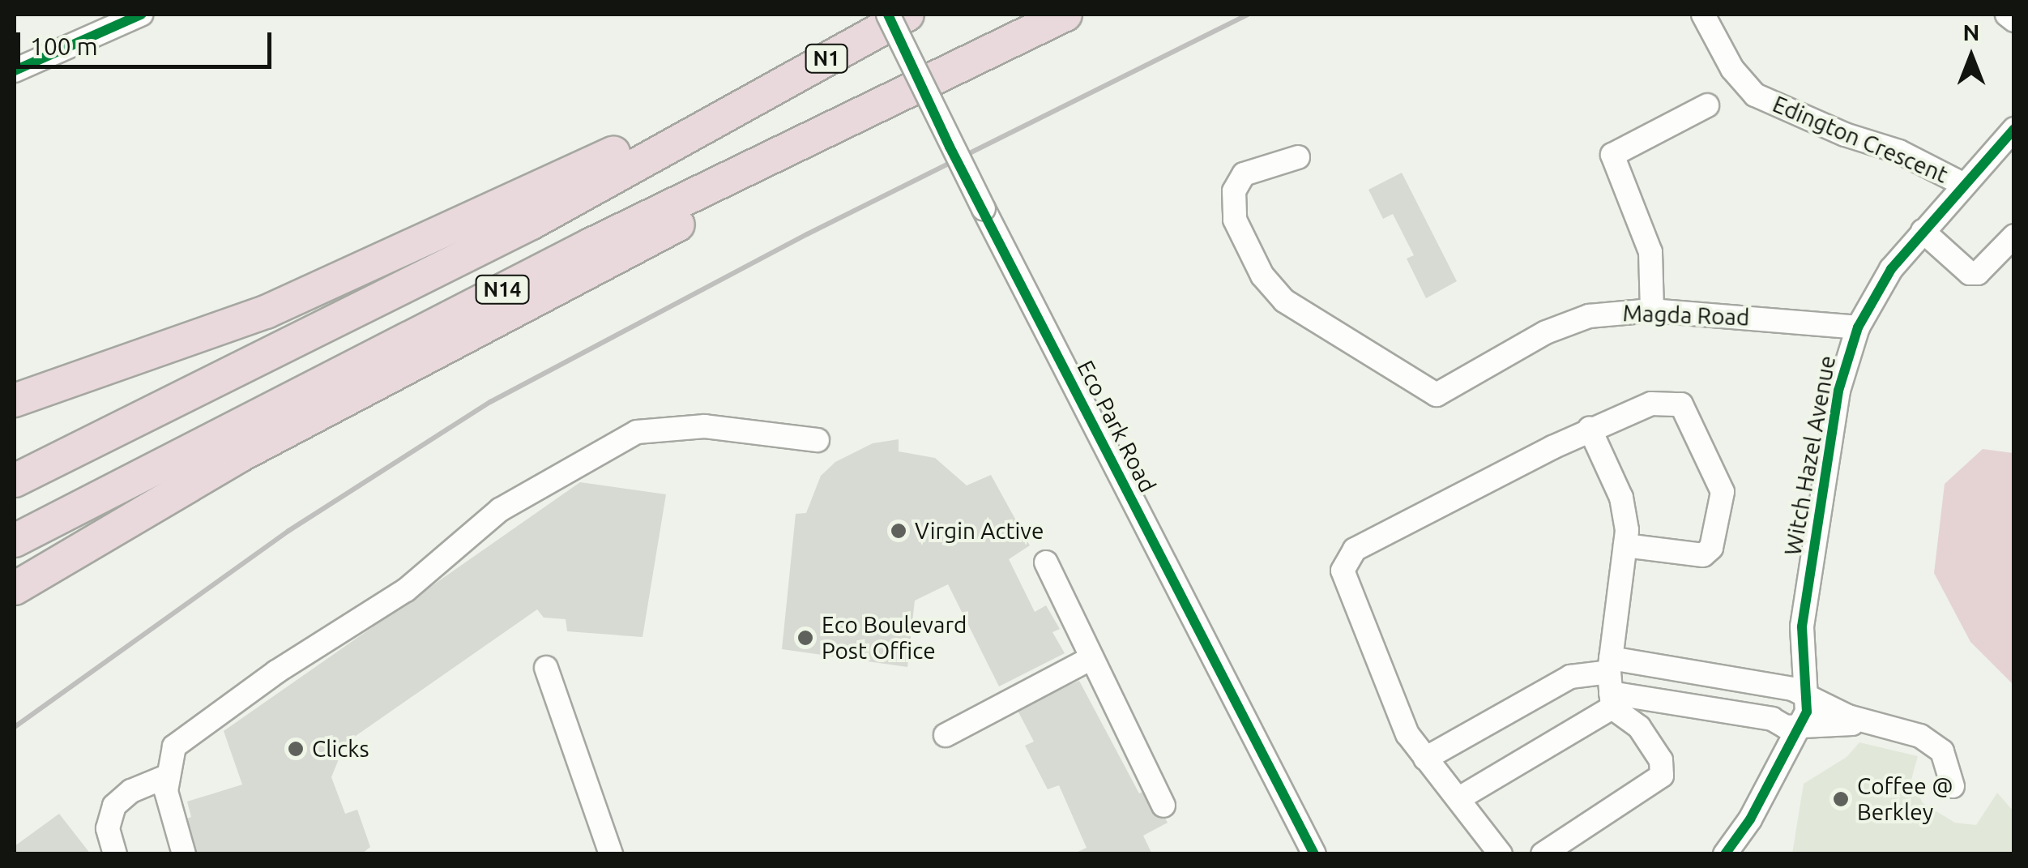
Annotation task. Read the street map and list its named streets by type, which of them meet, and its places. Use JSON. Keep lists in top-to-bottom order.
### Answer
{
  "streets": {
    "highway": ["N1", "N14"],
    "street": [
      "Edington Crescent",
      "Magda Road",
      "Eco Park Road",
      "Witch Hazel Avenue"
    ]
  },
  "crossings": [
    ["N1", "N14"],
    ["Edington Crescent", "Witch Hazel Avenue"],
    ["Magda Road", "Witch Hazel Avenue"]
  ],
  "places": [
    "Virgin Active",
    "Eco Boulevard Post Office",
    "Clicks",
    "Coffee @ Berkley"
  ],
  "scale_bar": "100 m",
  "north": "top"
}
